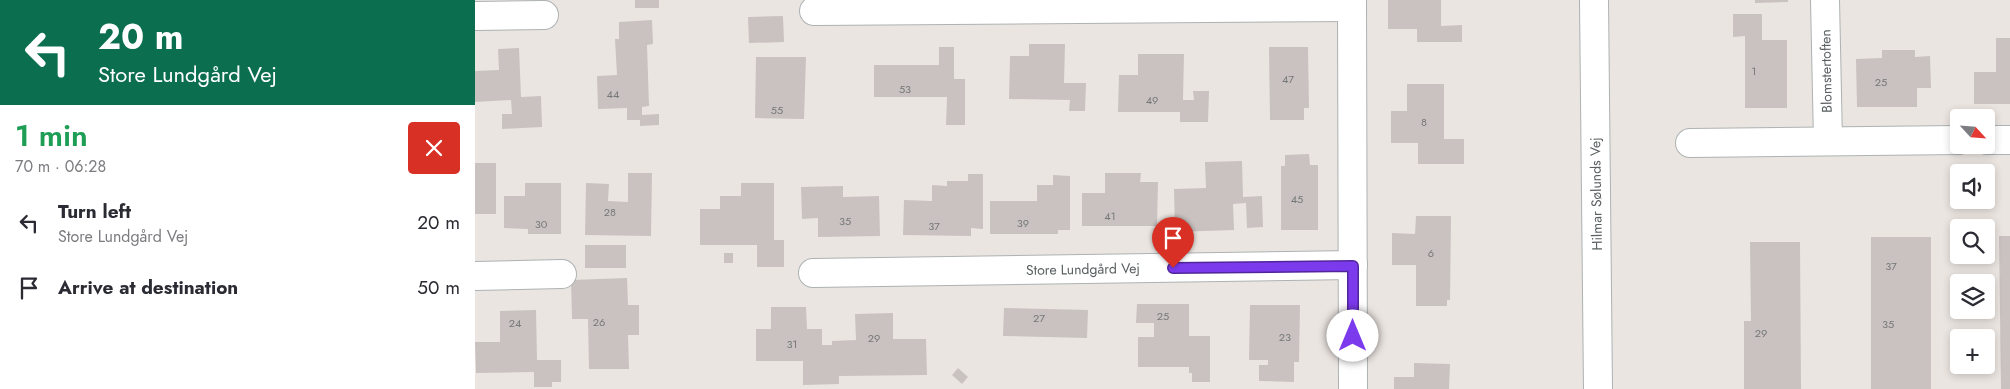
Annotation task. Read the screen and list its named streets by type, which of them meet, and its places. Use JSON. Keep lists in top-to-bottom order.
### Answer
{
  "streets": {
    "street": ["Blomstertoften", "Hilmar Sølunds Vej", "Store Lundgård Vej"]
  },
  "house_numbers": [
    "1",
    "47",
    "25",
    "53",
    "44",
    "49",
    "55",
    "8",
    "45",
    "28",
    "41",
    "35",
    "39",
    "30",
    "37",
    "6",
    "37",
    "25",
    "27",
    "26",
    "24",
    "35",
    "29",
    "23",
    "29",
    "31"
  ],
  "north": "bottom right",
  "page": {
    "turn": ["20 m", "Store Lundgård Vej"],
    "heading": ["1 min", "70 m · 06:28"],
    "map_buttons": "+",
    "list": [
      {
        "name": "Turn left",
        "note": "Store Lundgård Vej",
        "value": "20 m"
      },
      {
        "name": "Arrive at destination",
        "value": "50 m"
      }
    ]
  }
}
